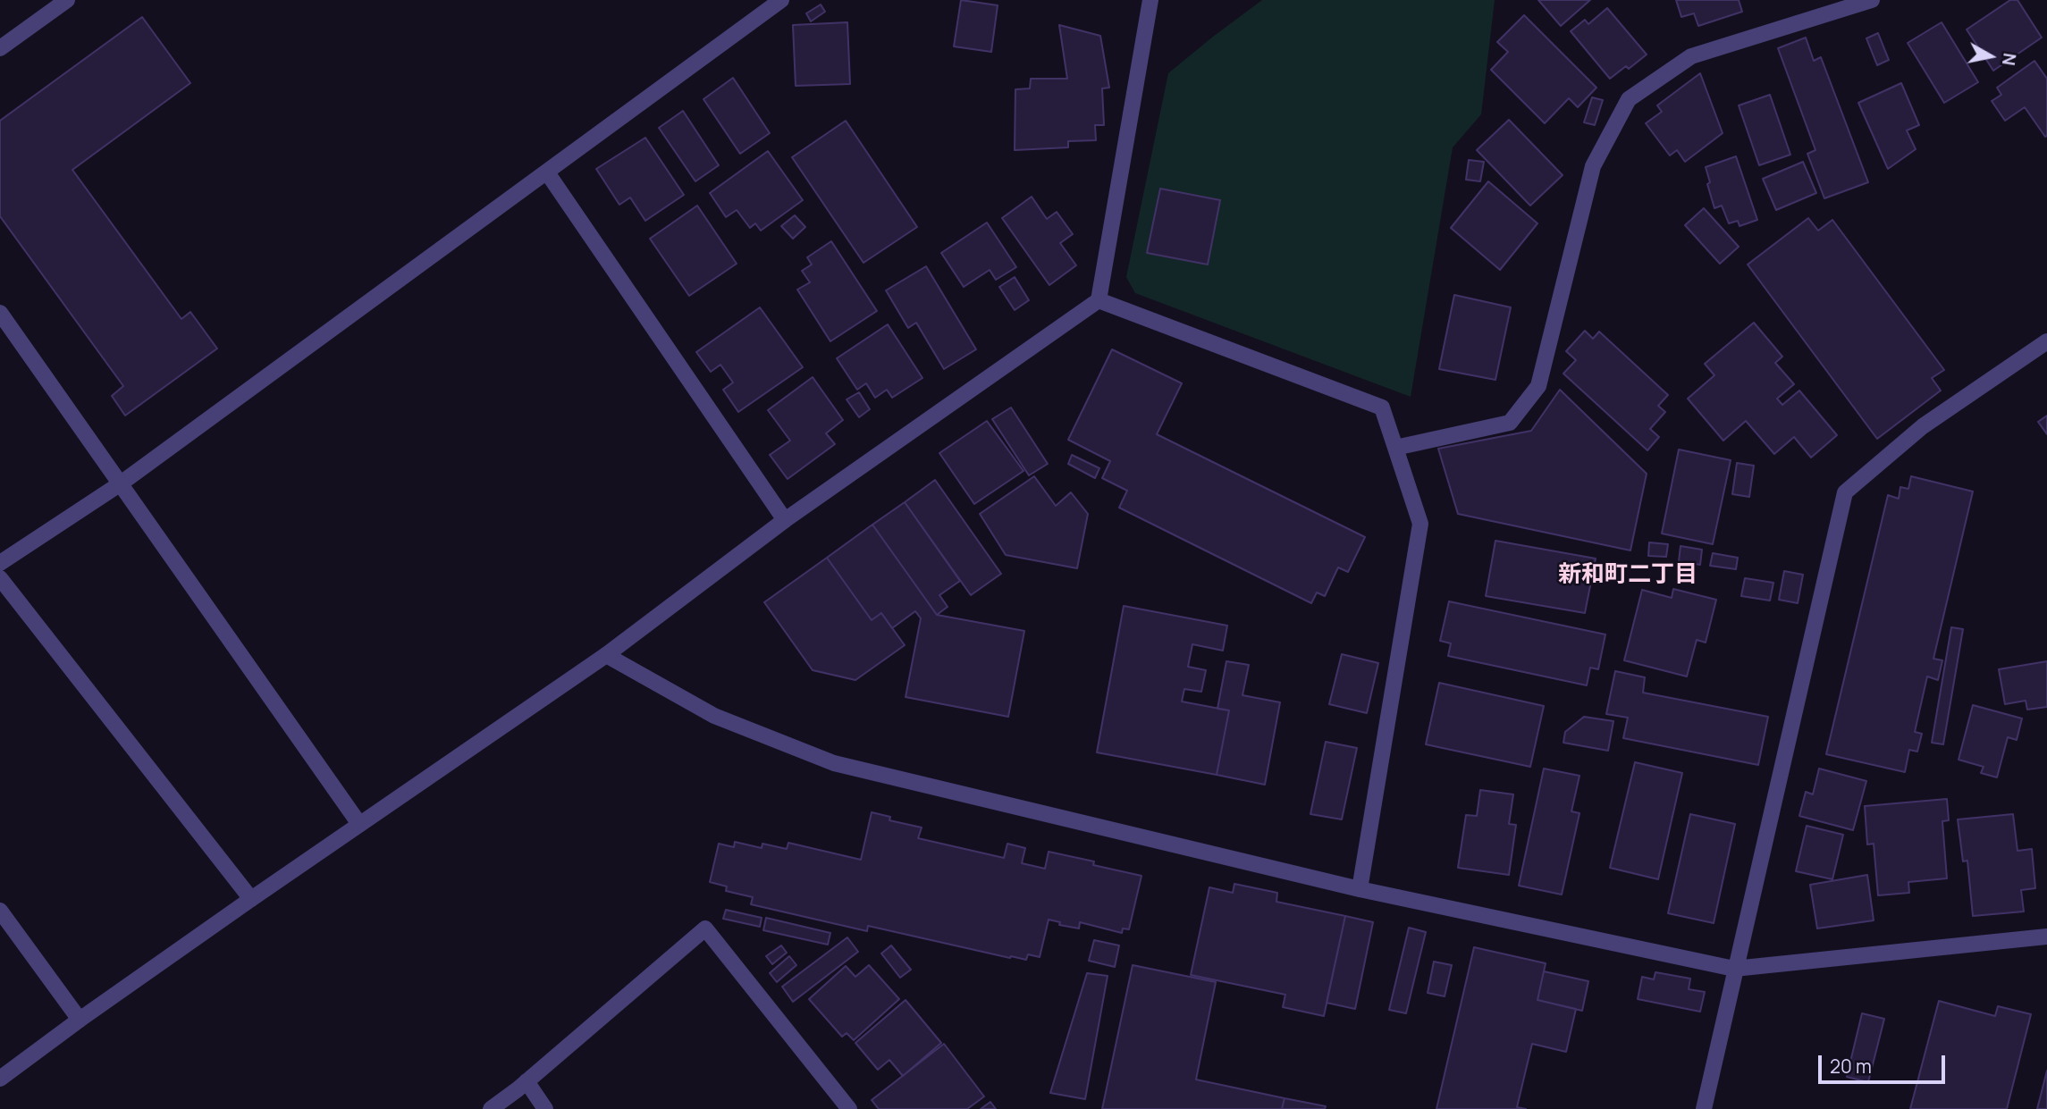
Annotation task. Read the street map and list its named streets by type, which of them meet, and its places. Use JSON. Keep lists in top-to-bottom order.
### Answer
{
  "districts": ["新和町二丁目"],
  "scale_bar": "20 m",
  "north": "right"
}
